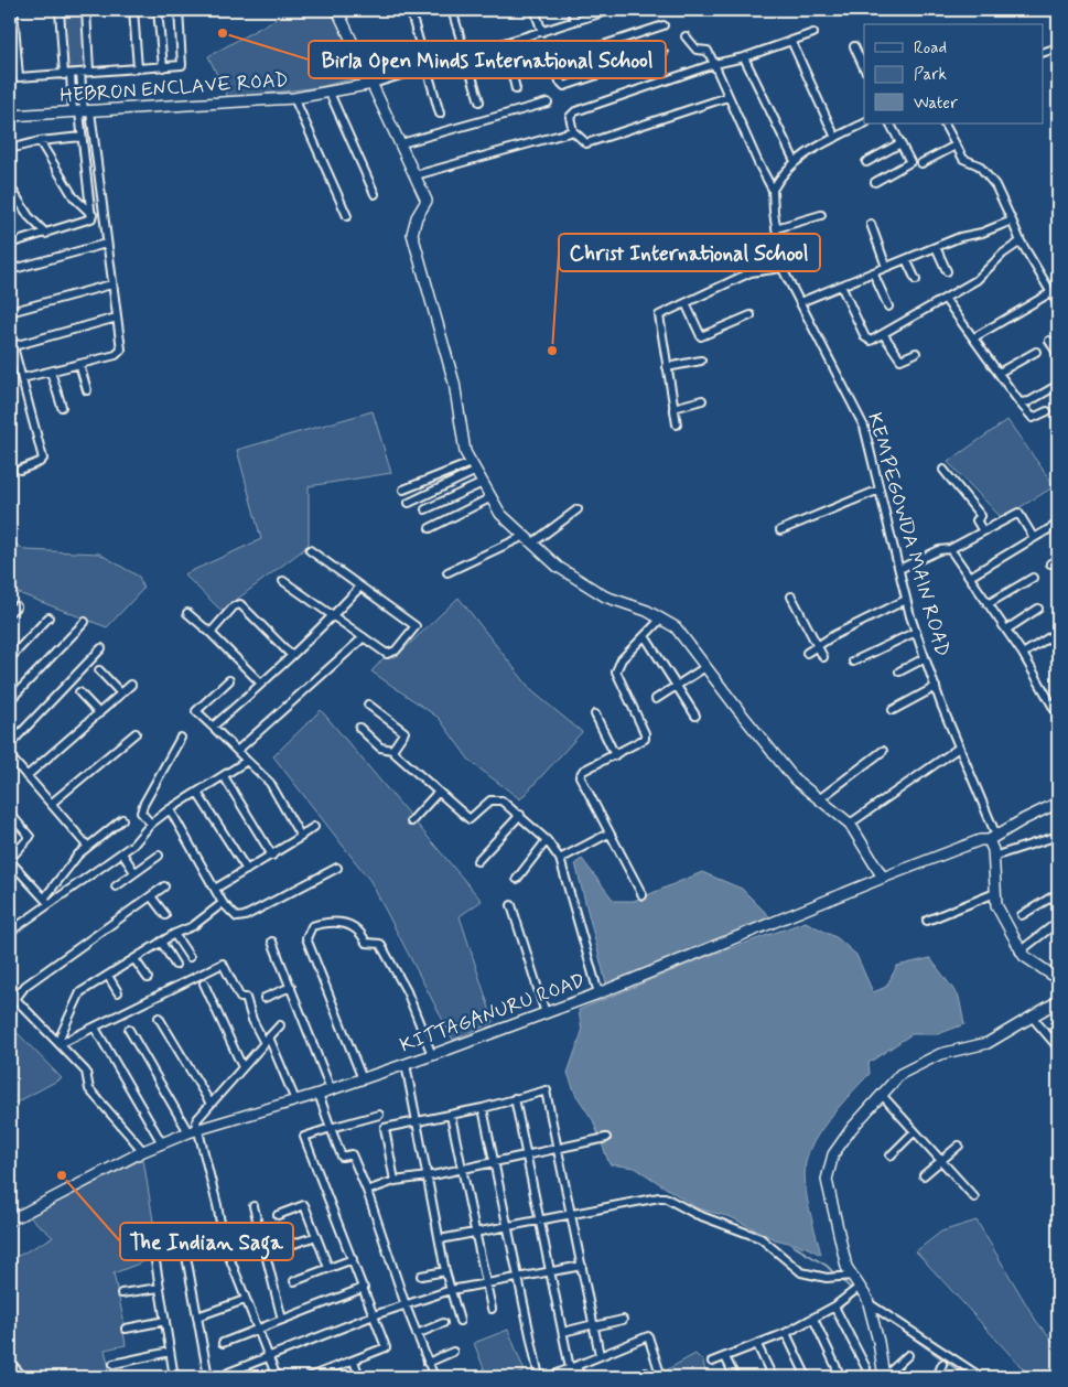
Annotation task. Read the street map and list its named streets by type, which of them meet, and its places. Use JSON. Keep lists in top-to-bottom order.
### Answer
{
  "streets": {
    "main road": ["HEBRON ENCLAVE ROAD", "KITTAGANURU ROAD"],
    "street": ["KEMPEGOWDA MAIN ROAD"]
  },
  "crossings": [
    ["KEMPEGOWDA MAIN ROAD", "KITTAGANURU ROAD"]
  ],
  "places": ["Birla Open Minds International School", "Christ International School", "The Indian Saga"],
  "legend": ["Road", "Park", "Water"]
}
